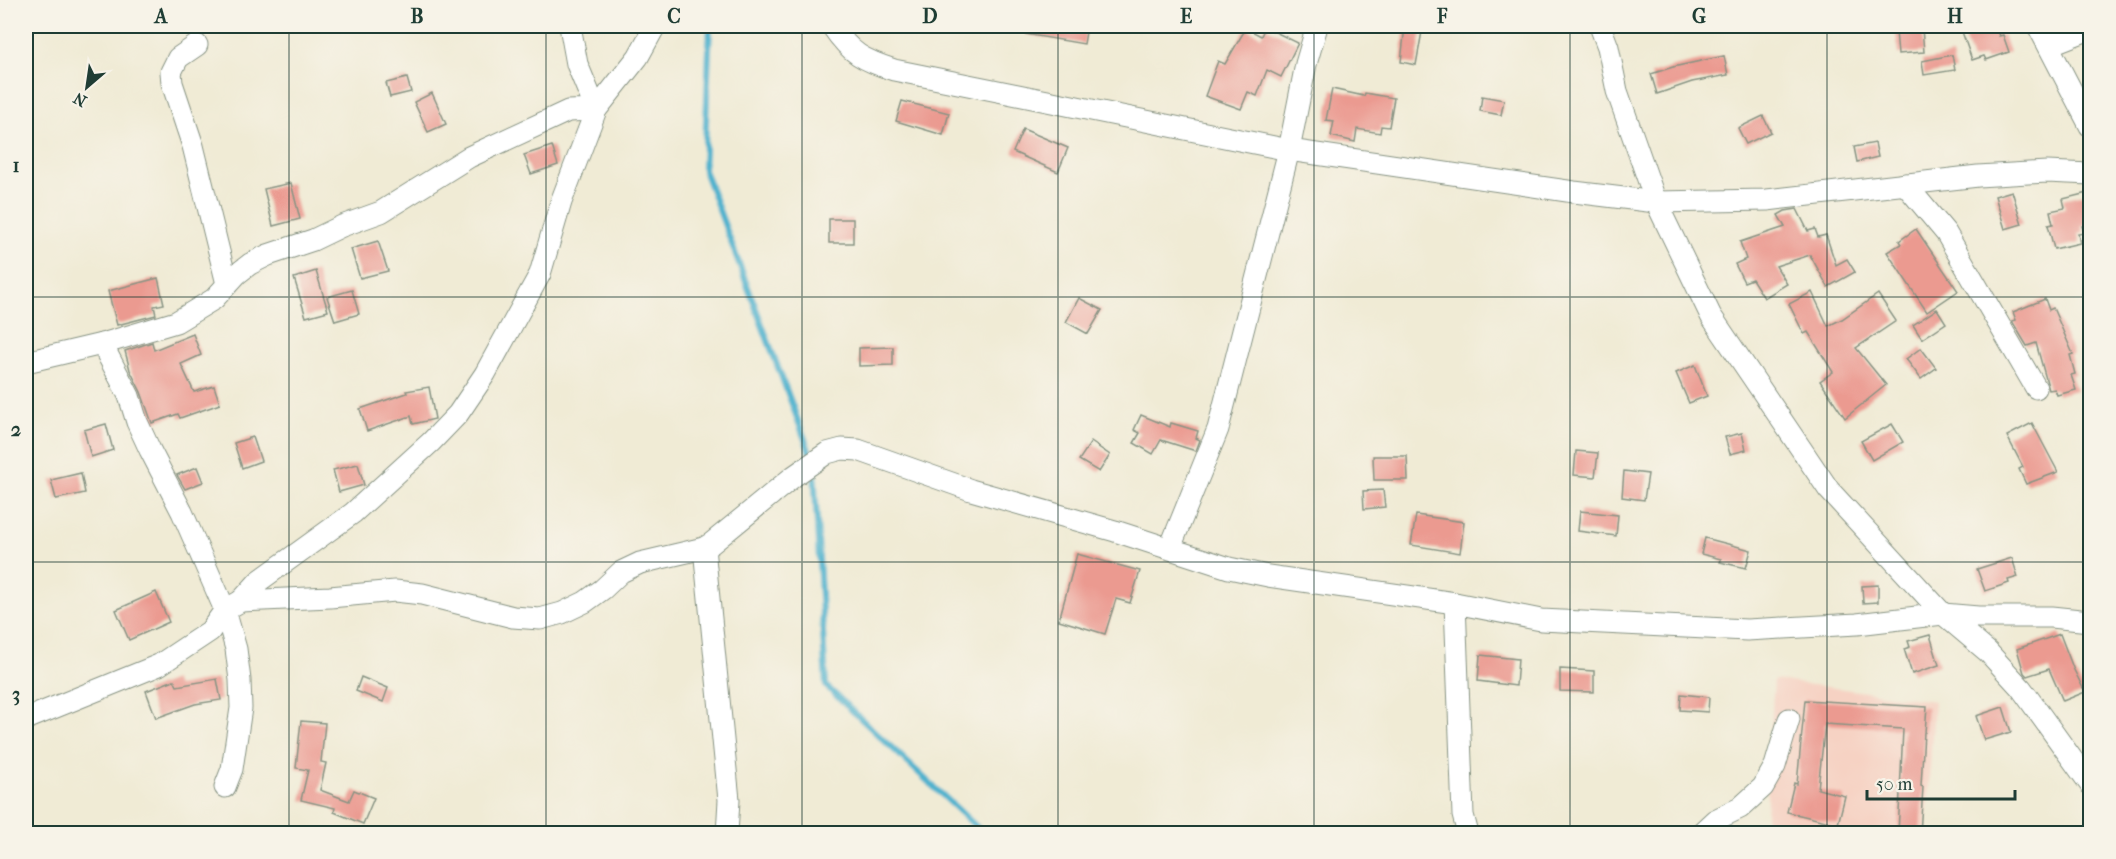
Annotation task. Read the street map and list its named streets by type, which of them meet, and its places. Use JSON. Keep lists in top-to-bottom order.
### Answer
{
  "scale_bar": "50 m",
  "north": "bottom left",
  "grid": {
    "columns": [
      "A",
      "B",
      "C",
      "D",
      "E",
      "F",
      "G",
      "H"
    ],
    "rows": ["1", "2", "3"]
  }
}
